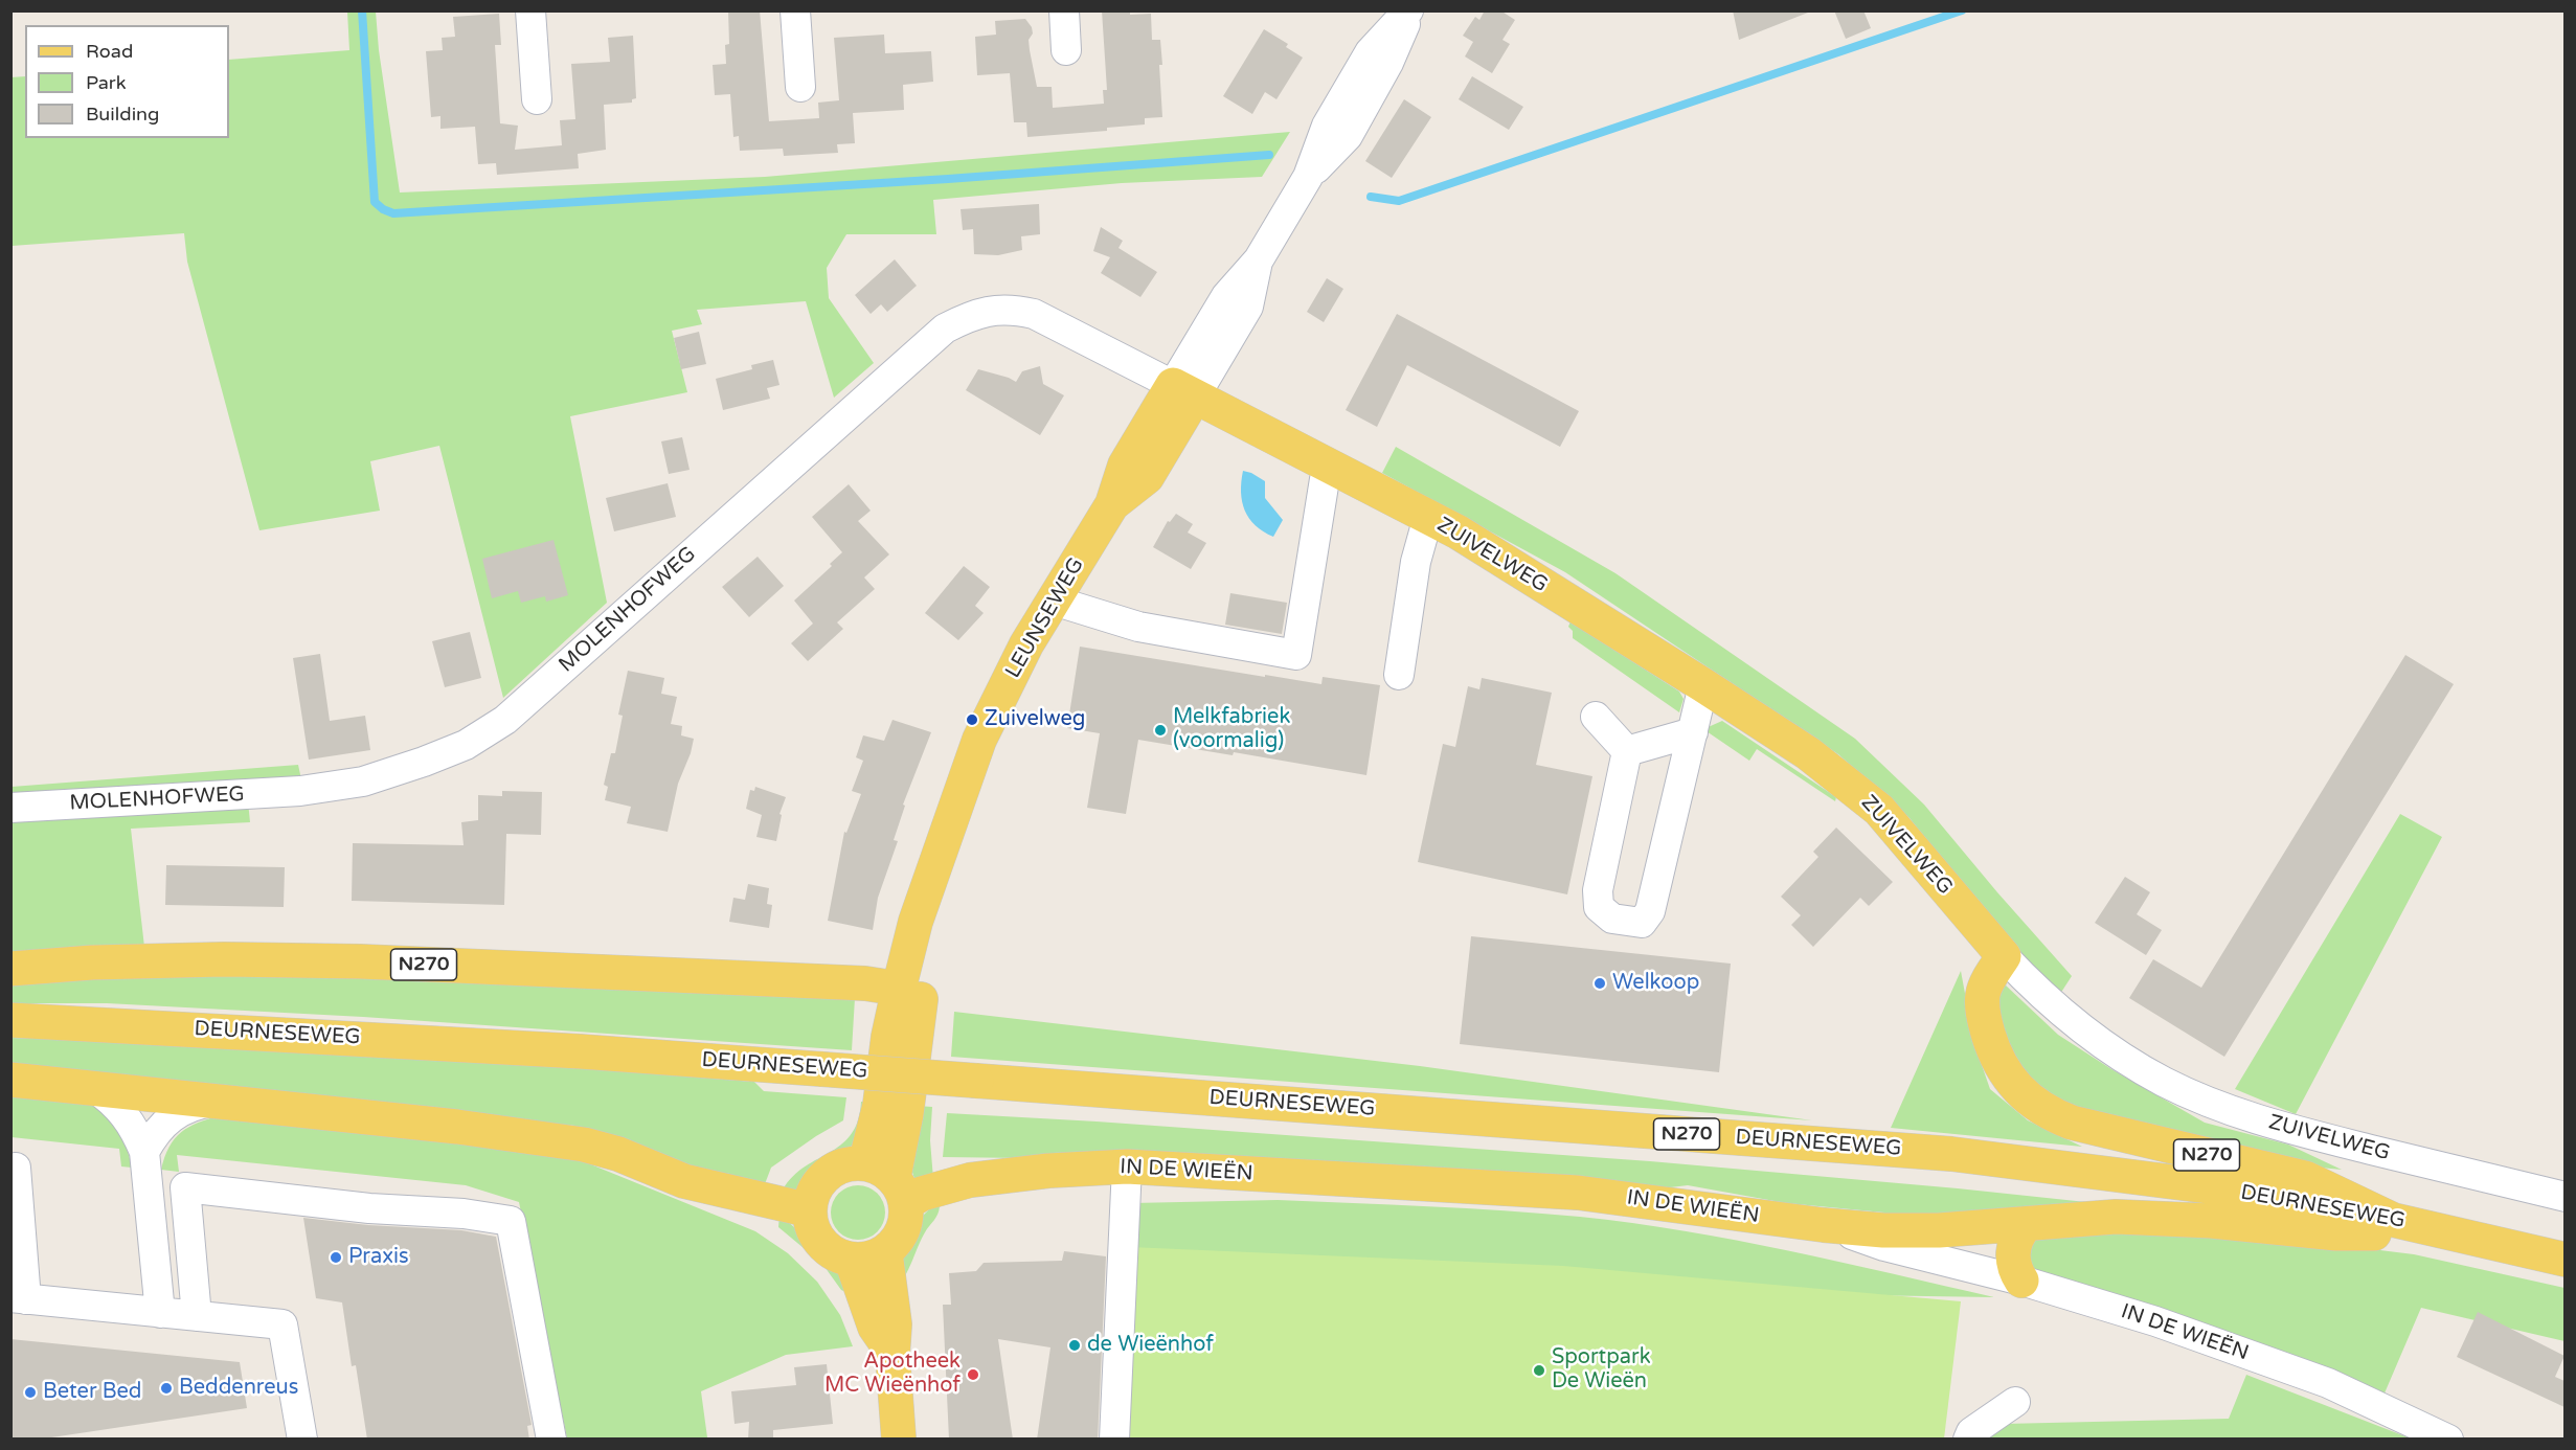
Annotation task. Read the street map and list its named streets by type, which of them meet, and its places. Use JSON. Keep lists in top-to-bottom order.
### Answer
{
  "streets": {
    "main road": [
      "ZUIVELWEG",
      "LEUNSEWEG",
      "N270",
      "DEURNESEWEG",
      "IN DE WIEËN"
    ],
    "street": ["MOLENHOFWEG"]
  },
  "crossings": [
    ["ZUIVELWEG", "MOLENHOFWEG"],
    ["ZUIVELWEG", "LEUNSEWEG"],
    ["ZUIVELWEG", "N270"],
    ["MOLENHOFWEG", "LEUNSEWEG"],
    ["LEUNSEWEG", "N270"],
    ["LEUNSEWEG", "IN DE WIEËN"],
    ["N270", "DEURNESEWEG"],
    ["N270", "IN DE WIEËN"]
  ],
  "places": [
    "Zuivelweg",
    "Melkfabriek (voormalig)",
    "Welkoop",
    "Praxis",
    "de Wieënhof",
    "Sportpark De Wieën",
    "Apotheek MC Wieënhof",
    "Beddenreus",
    "Beter Bed"
  ],
  "legend": ["Road", "Park", "Building"]
}
